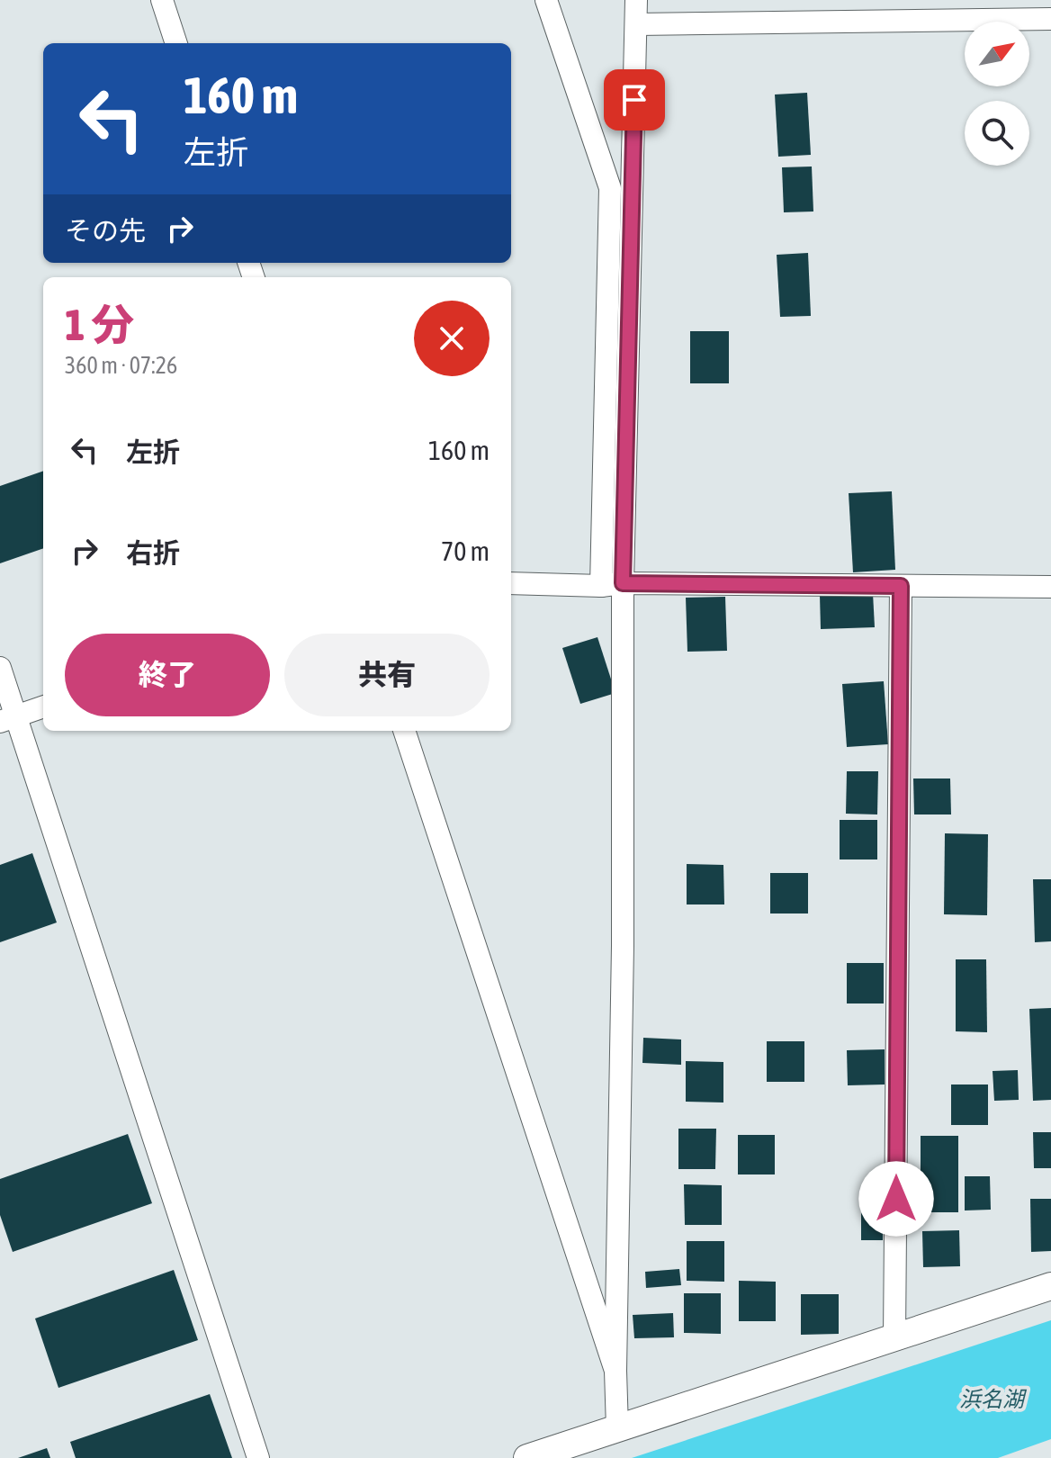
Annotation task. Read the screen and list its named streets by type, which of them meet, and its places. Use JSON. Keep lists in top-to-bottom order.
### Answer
{
  "water": ["浜名湖"],
  "north": "top right",
  "page": {
    "turn": ["160 m", "左折"],
    "then": "その先",
    "heading": ["1 分", "360 m · 07:26"],
    "list": [
      {
        "name": "左折",
        "value": "160 m"
      },
      {
        "name": "右折",
        "value": "70 m"
      }
    ],
    "buttons": ["終了", "共有"]
  }
}
